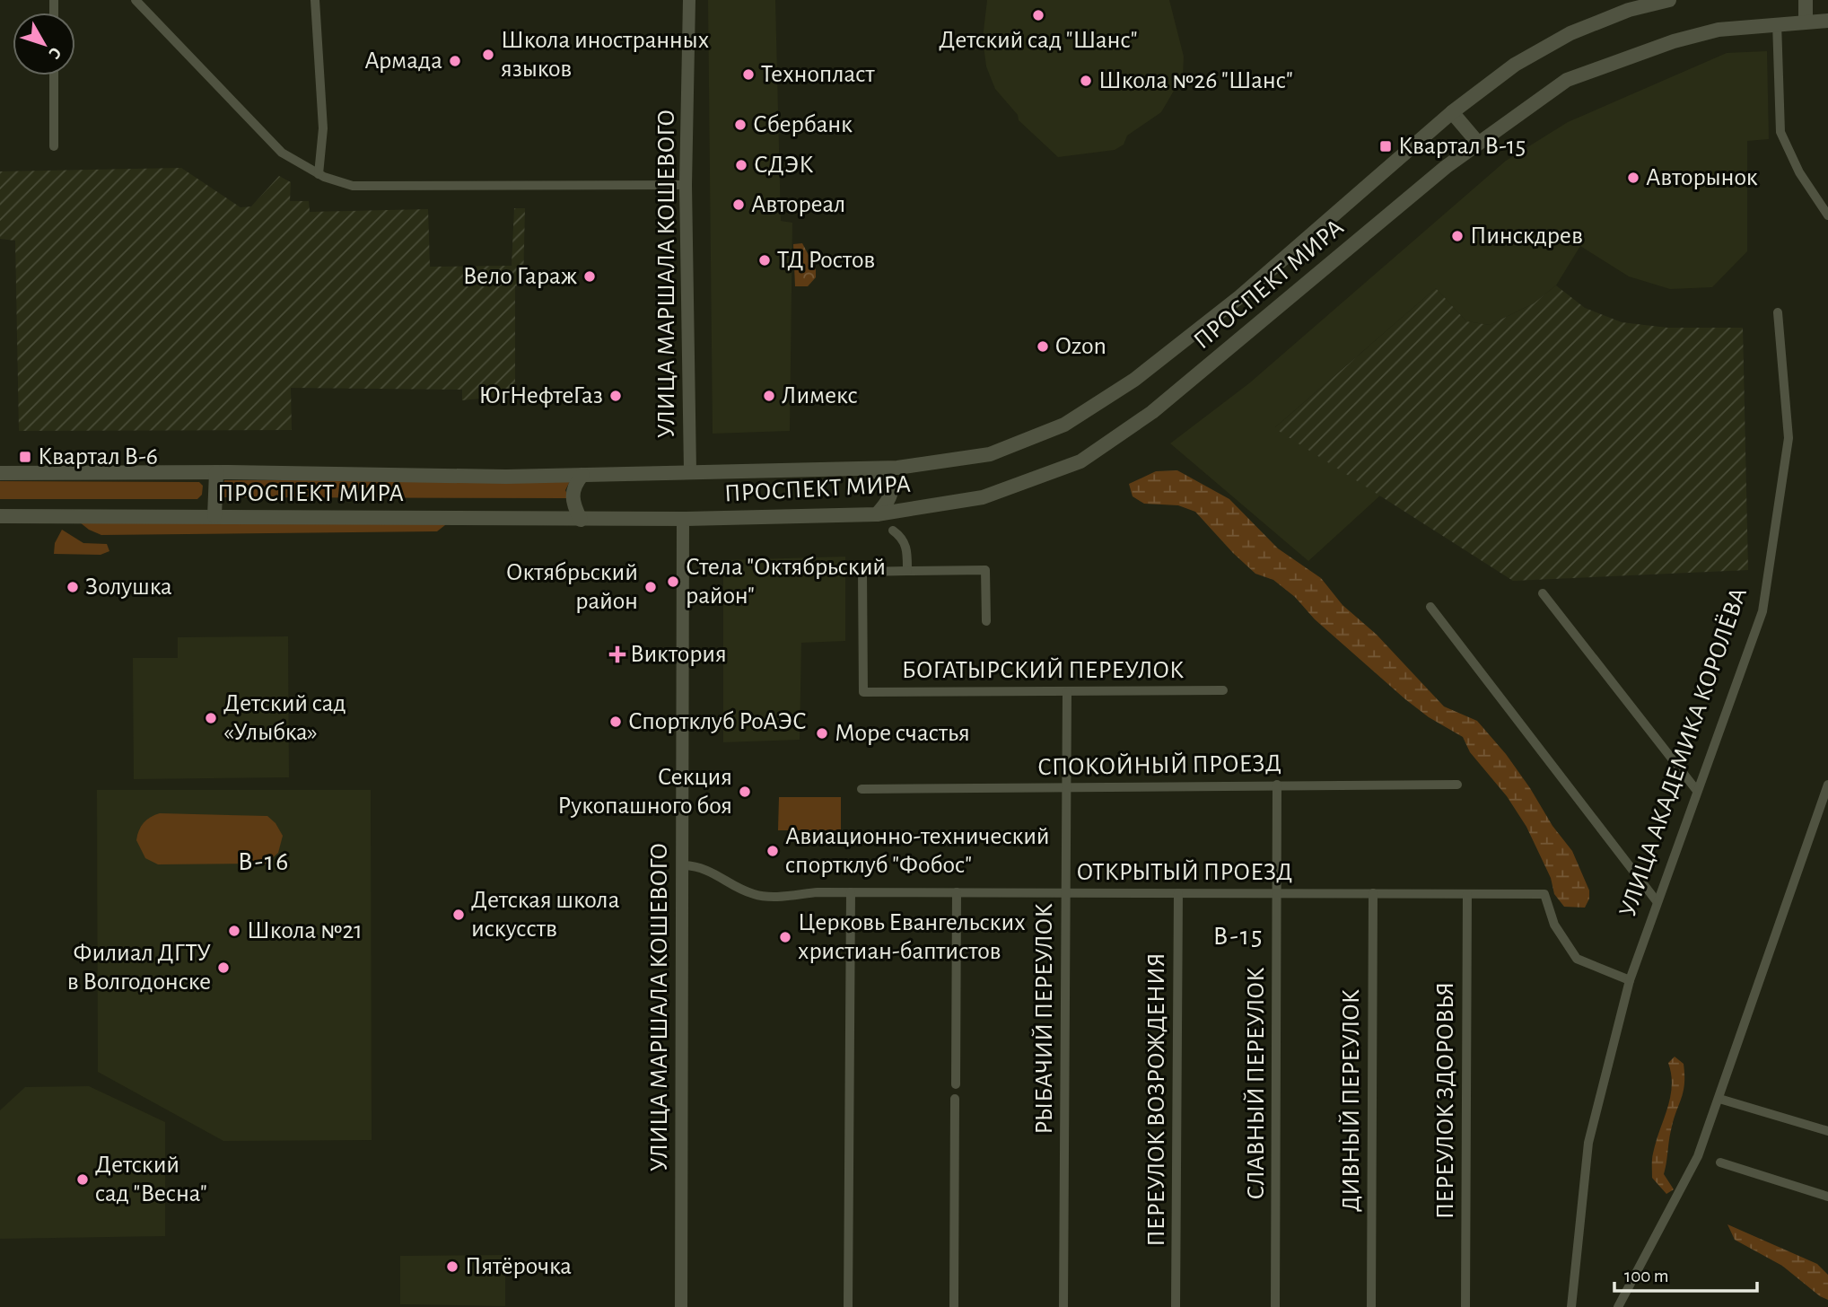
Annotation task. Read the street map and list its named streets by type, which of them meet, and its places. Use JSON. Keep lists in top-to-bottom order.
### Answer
{
  "streets": {
    "main road": ["ПРОСПЕКТ МИРА"],
    "street": [
      "УЛИЦА МАРШАЛА КОШЕВОГО",
      "БОГАТЫРСКИЙ ПЕРЕУЛОК",
      "УЛИЦА АКАДЕМИКА КОРОЛЁВА",
      "СПОКОЙНЫЙ ПРОЕЗД",
      "ОТКРЫТЫЙ ПРОЕЗД",
      "РЫБАЧИЙ ПЕРЕУЛОК",
      "СЛАВНЫЙ ПЕРЕУЛОК",
      "ПЕРЕУЛОК ВОЗРОЖДЕНИЯ",
      "ДИВНЫЙ ПЕРЕУЛОК",
      "ПЕРЕУЛОК ЗДОРОВЬЯ"
    ]
  },
  "crossings": [
    ["УЛИЦА МАРШАЛА КОШЕВОГО", "ПРОСПЕКТ МИРА"],
    ["УЛИЦА МАРШАЛА КОШЕВОГО", "ОТКРЫТЫЙ ПРОЕЗД"],
    ["БОГАТЫРСКИЙ ПЕРЕУЛОК", "РЫБАЧИЙ ПЕРЕУЛОК"],
    ["УЛИЦА АКАДЕМИКА КОРОЛЁВА", "ОТКРЫТЫЙ ПРОЕЗД"],
    ["СПОКОЙНЫЙ ПРОЕЗД", "РЫБАЧИЙ ПЕРЕУЛОК"],
    ["СПОКОЙНЫЙ ПРОЕЗД", "СЛАВНЫЙ ПЕРЕУЛОК"],
    ["ОТКРЫТЫЙ ПРОЕЗД", "РЫБАЧИЙ ПЕРЕУЛОК"],
    ["ОТКРЫТЫЙ ПРОЕЗД", "СЛАВНЫЙ ПЕРЕУЛОК"],
    ["ОТКРЫТЫЙ ПРОЕЗД", "ПЕРЕУЛОК ВОЗРОЖДЕНИЯ"],
    ["ОТКРЫТЫЙ ПРОЕЗД", "ДИВНЫЙ ПЕРЕУЛОК"],
    ["ОТКРЫТЫЙ ПРОЕЗД", "ПЕРЕУЛОК ЗДОРОВЬЯ"]
  ],
  "districts": ["В-16", "В-15"],
  "places": {
    "other": [
      "Детский сад \"Шанс\"",
      "Школа иностранных языков",
      "Армада",
      "Технопласт",
      "Школа №26 \"Шанс\"",
      "Сбербанк",
      "СДЭК",
      "Авторынок",
      "Автореал",
      "Пинскдрев",
      "ТД Ростов",
      "Вело Гараж",
      "Ozon",
      "ЮгНефтеГаз",
      "Лимекс",
      "Стела \"Октябрьский район\"",
      "Золушка",
      "Октябрьский район",
      "Детский сад «Улыбка»",
      "Спортклуб РоАЭС",
      "Море счастья",
      "Секция Рукопашного боя",
      "Авиационно-технический спортклуб \"Фобос\"",
      "Детская школа искусств",
      "Школа №21",
      "Церковь Евангельских христиан-баптистов",
      "Филиал ДГТУ в Волгодонске",
      "Детский сад \"Весна\"",
      "Пятёрочка"
    ],
    "transit": ["Квартал В-15", "Квартал В-6"],
    "health": ["Виктория"]
  },
  "scale_bar": "100 m",
  "north": "bottom right"
}
